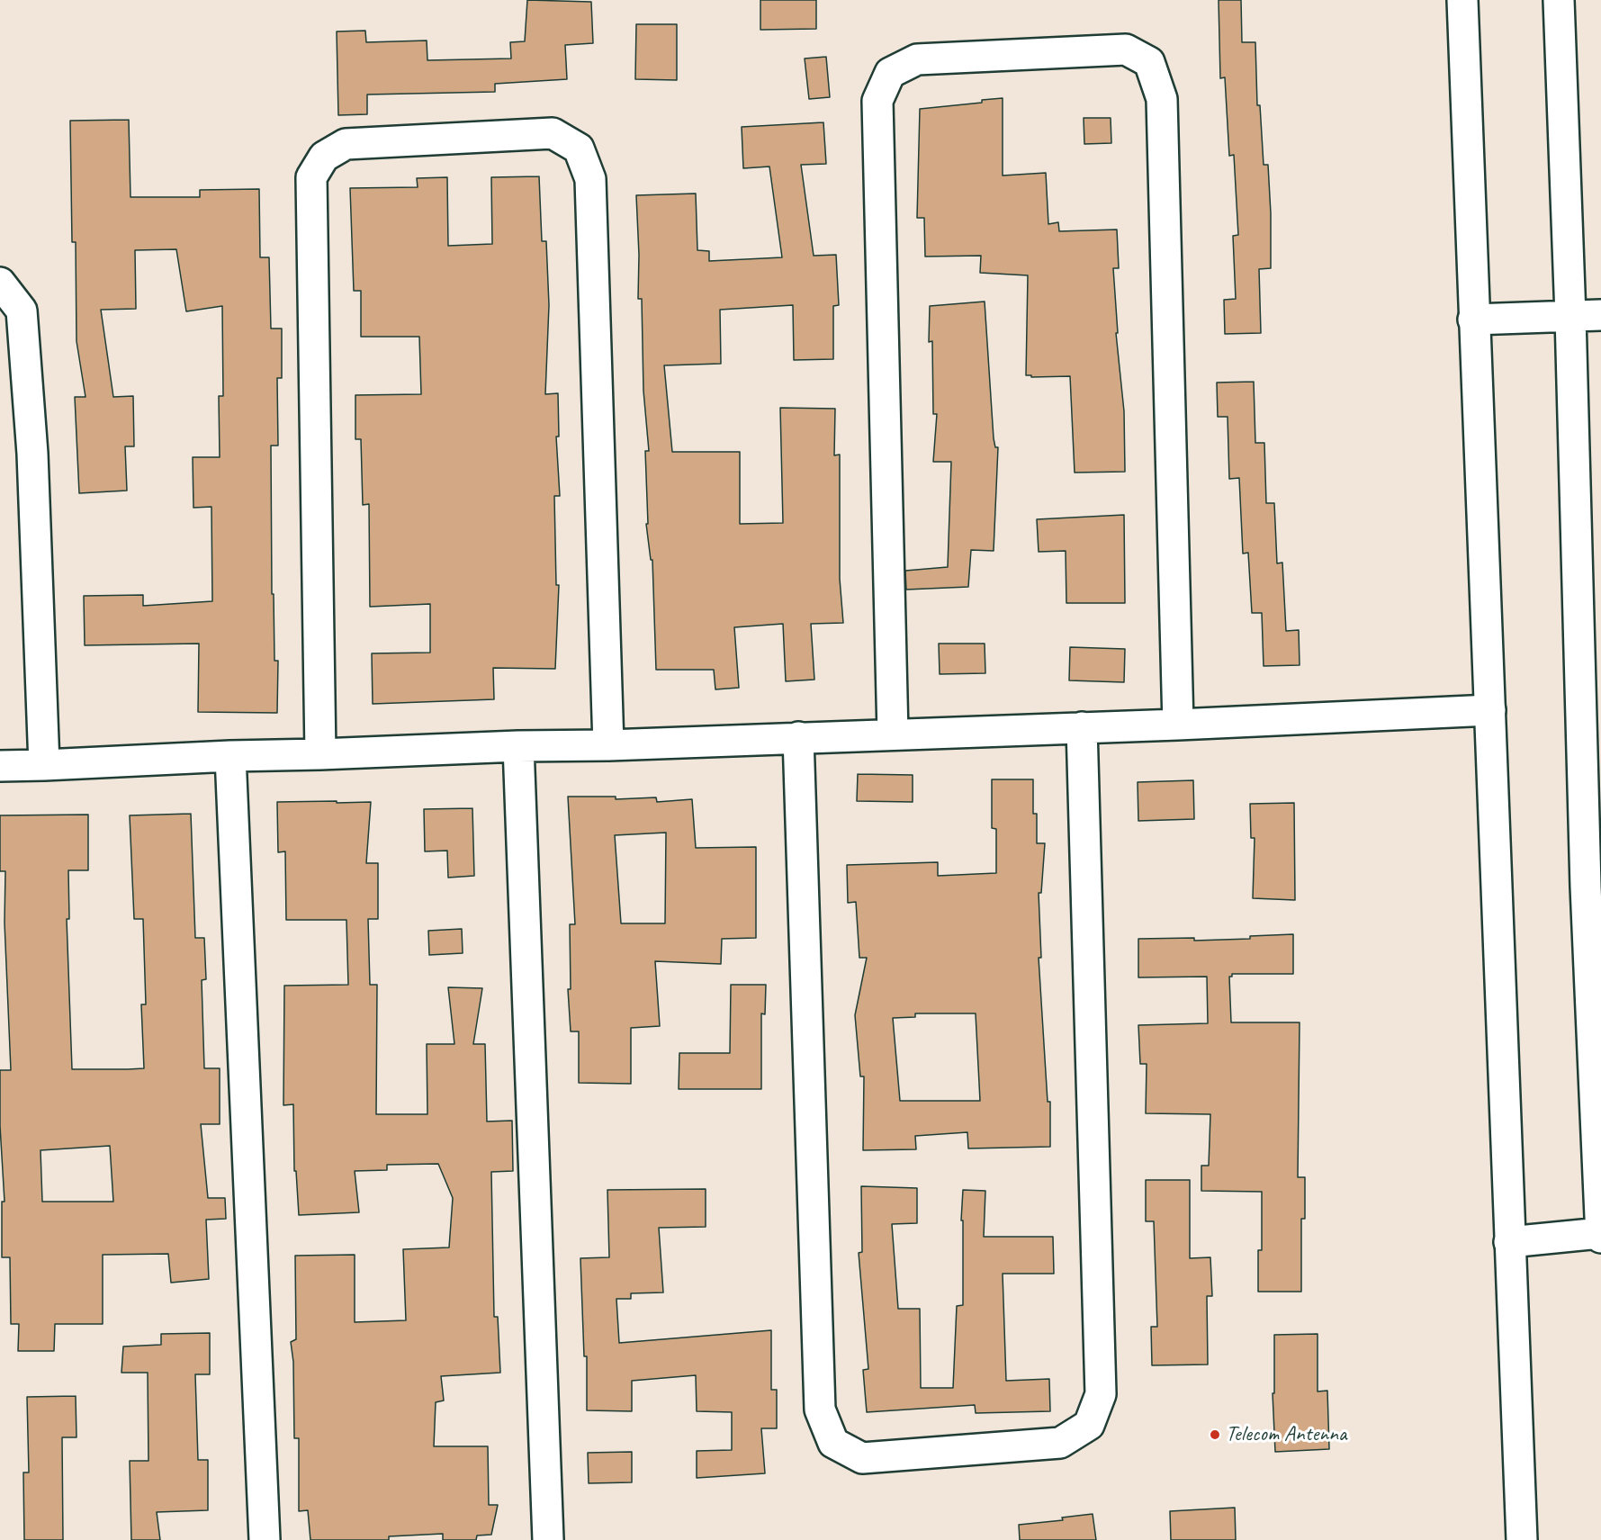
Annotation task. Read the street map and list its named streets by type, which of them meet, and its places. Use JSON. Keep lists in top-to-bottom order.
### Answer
{
  "places": ["Telecom Antenna"]
}
